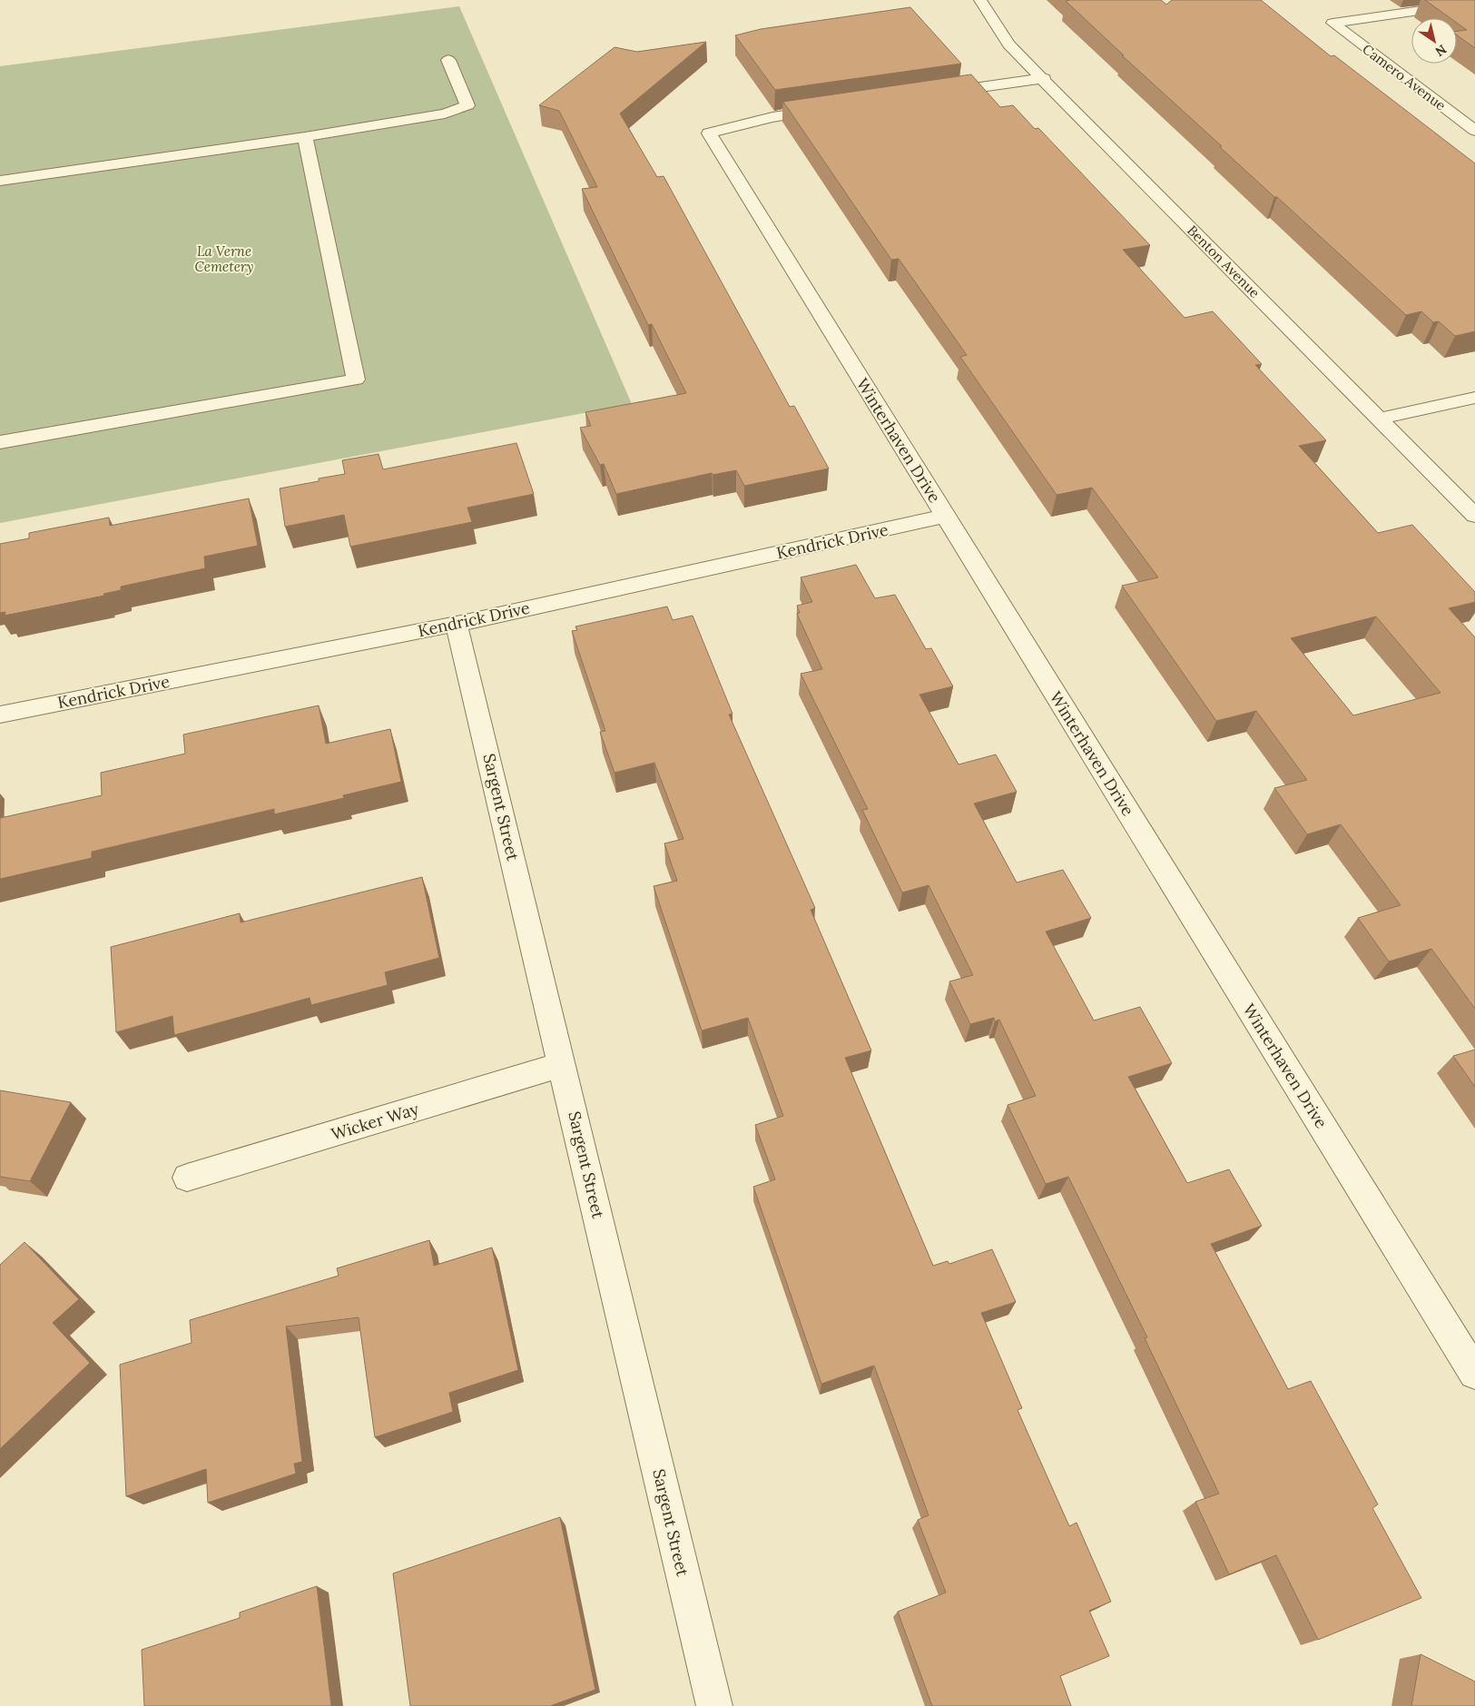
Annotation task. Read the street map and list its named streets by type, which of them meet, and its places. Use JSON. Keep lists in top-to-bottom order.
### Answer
{
  "streets": {
    "street": [
      "Camero Avenue",
      "Benton Avenue",
      "Winterhaven Drive",
      "Kendrick Drive",
      "Sargent Street",
      "Wicker Way"
    ]
  },
  "crossings": [
    ["Winterhaven Drive", "Kendrick Drive"],
    ["Kendrick Drive", "Sargent Street"],
    ["Sargent Street", "Wicker Way"]
  ],
  "parks": ["La Verne Cemetery"],
  "north": "bottom right"
}
